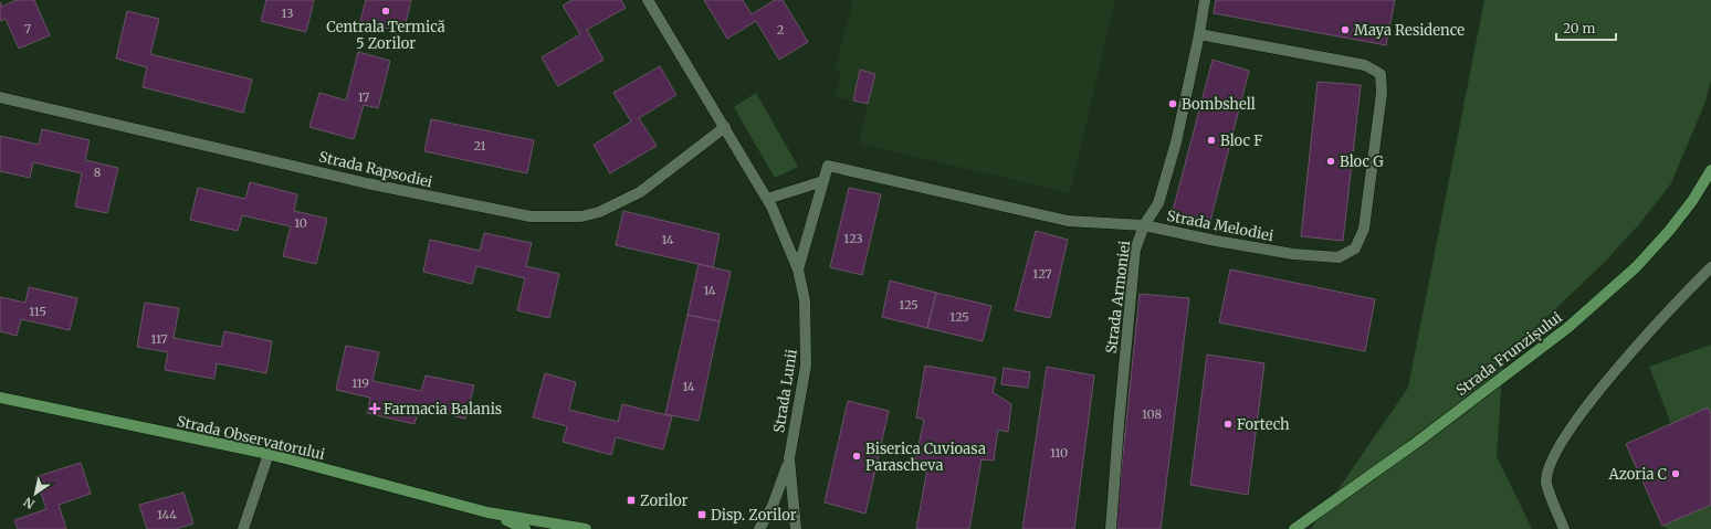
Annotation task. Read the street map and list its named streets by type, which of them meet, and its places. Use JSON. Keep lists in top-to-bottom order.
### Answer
{
  "streets": {
    "main road": ["Strada Frunzișului", "Strada Observatorului"],
    "street": [
      "Strada Rapsodiei",
      "Strada Melodiei",
      "Strada Armoniei",
      "Strada Lunii"
    ]
  },
  "crossings": [
    ["Strada Rapsodiei", "Strada Lunii"],
    ["Strada Melodiei", "Strada Armoniei"],
    ["Strada Melodiei", "Strada Lunii"]
  ],
  "places": {
    "other": [
      "Centrala Termică 5 Zorilor",
      "Maya Residence",
      "Bombshell",
      "Bloc F",
      "Bloc G",
      "Fortech",
      "Biserica Cuvioasa Parascheva",
      "Azoria C"
    ],
    "health": ["Farmacia Balanis"],
    "transit": ["Zorilor", "Disp. Zorilor"]
  },
  "house_numbers": [
    "13",
    "7",
    "2",
    "17",
    "21",
    "8",
    "10",
    "123",
    "14",
    "127",
    "14",
    "125",
    "115",
    "125",
    "117",
    "119",
    "14",
    "108",
    "110",
    "144"
  ],
  "scale_bar": "20 m",
  "north": "bottom left"
}
